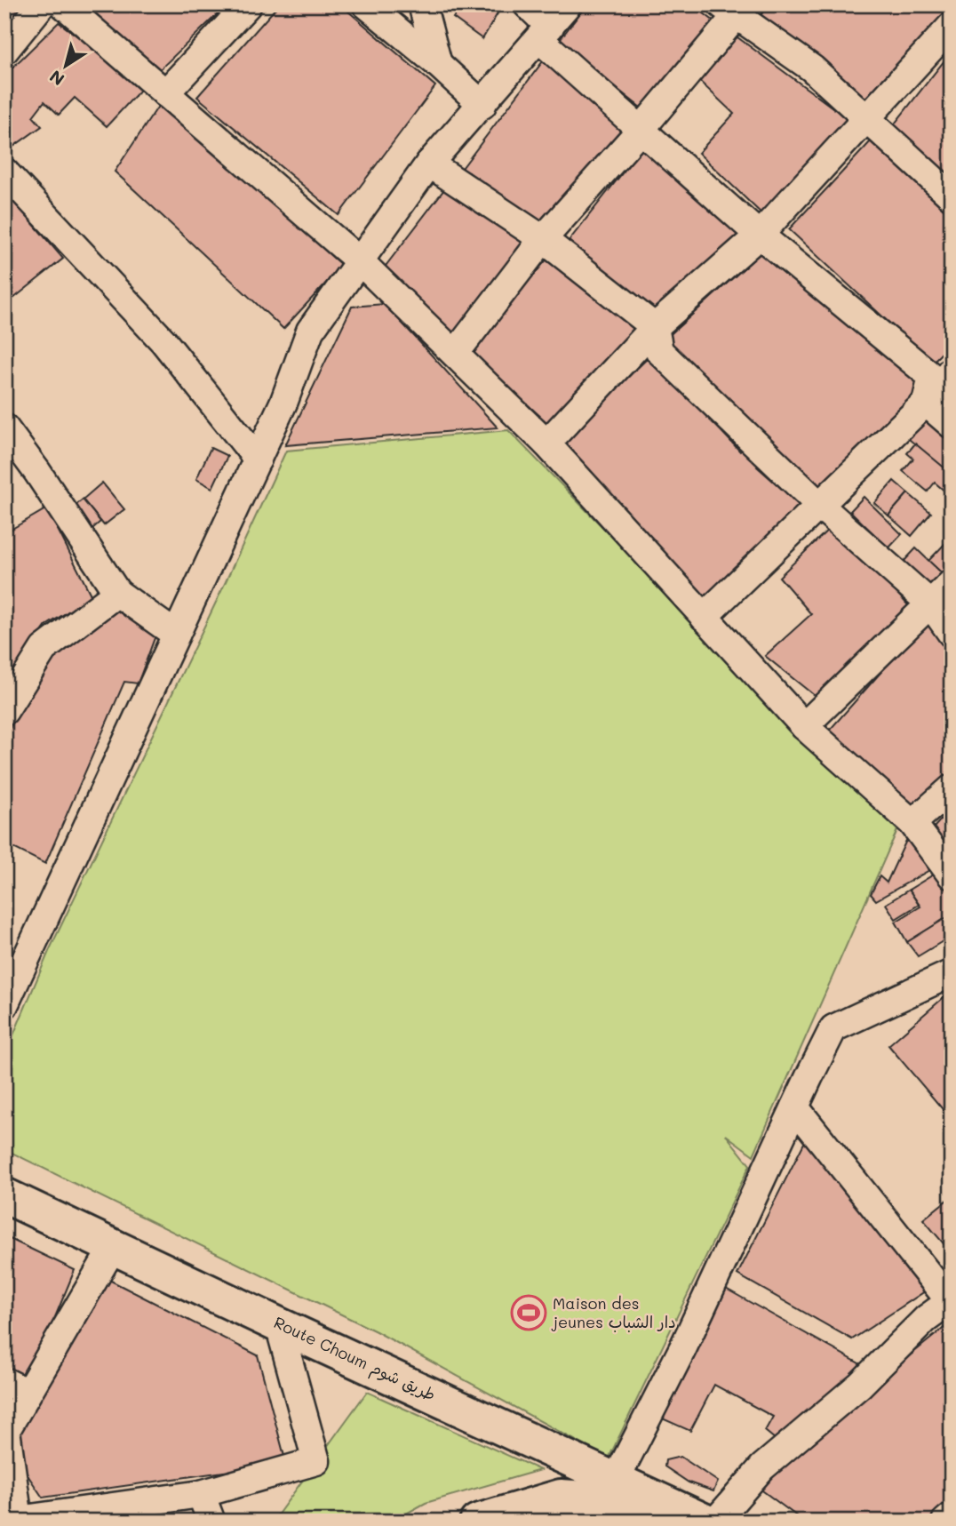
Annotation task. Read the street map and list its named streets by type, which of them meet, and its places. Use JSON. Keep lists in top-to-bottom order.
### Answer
{
  "streets": {
    "main road": ["Route Choum طريق شوم"]
  },
  "places": {
    "sports": ["Maison des jeunes دار الشباب"]
  },
  "north": "bottom left"
}
